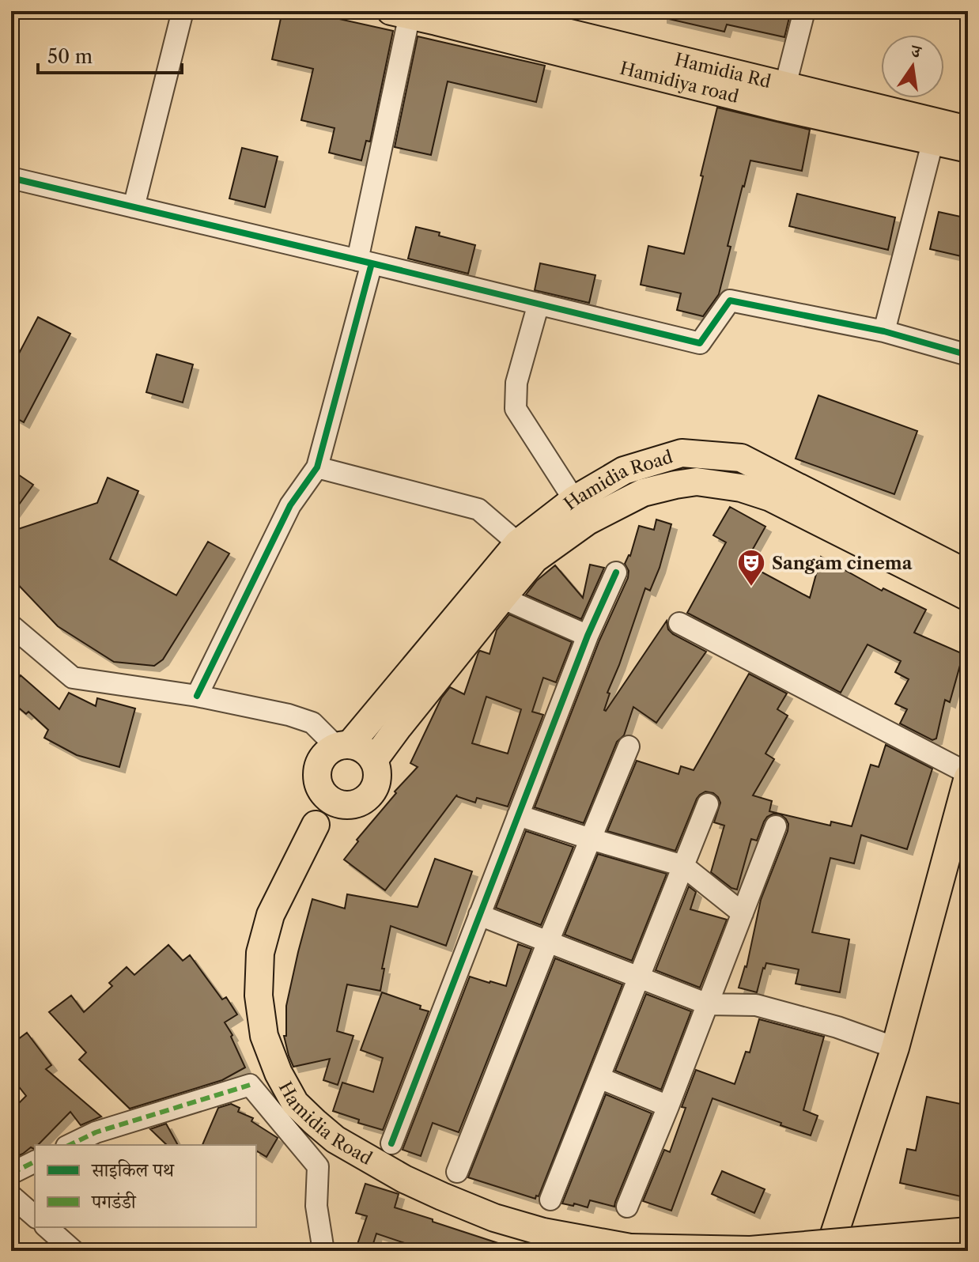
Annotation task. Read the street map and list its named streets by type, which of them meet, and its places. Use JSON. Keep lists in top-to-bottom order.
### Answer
{
  "streets": {
    "main road": ["Hamidia Rd", "Hamidiya road", "Hamidia Road"]
  },
  "crossings": [
    ["Hamidia Rd", "Hamidiya road"]
  ],
  "places": {
    "theatre": ["Sangam cinema"]
  },
  "legend": ["साइकिल पथ", "पगडंडी"],
  "scale_bar": "50 m",
  "north": "top"
}
